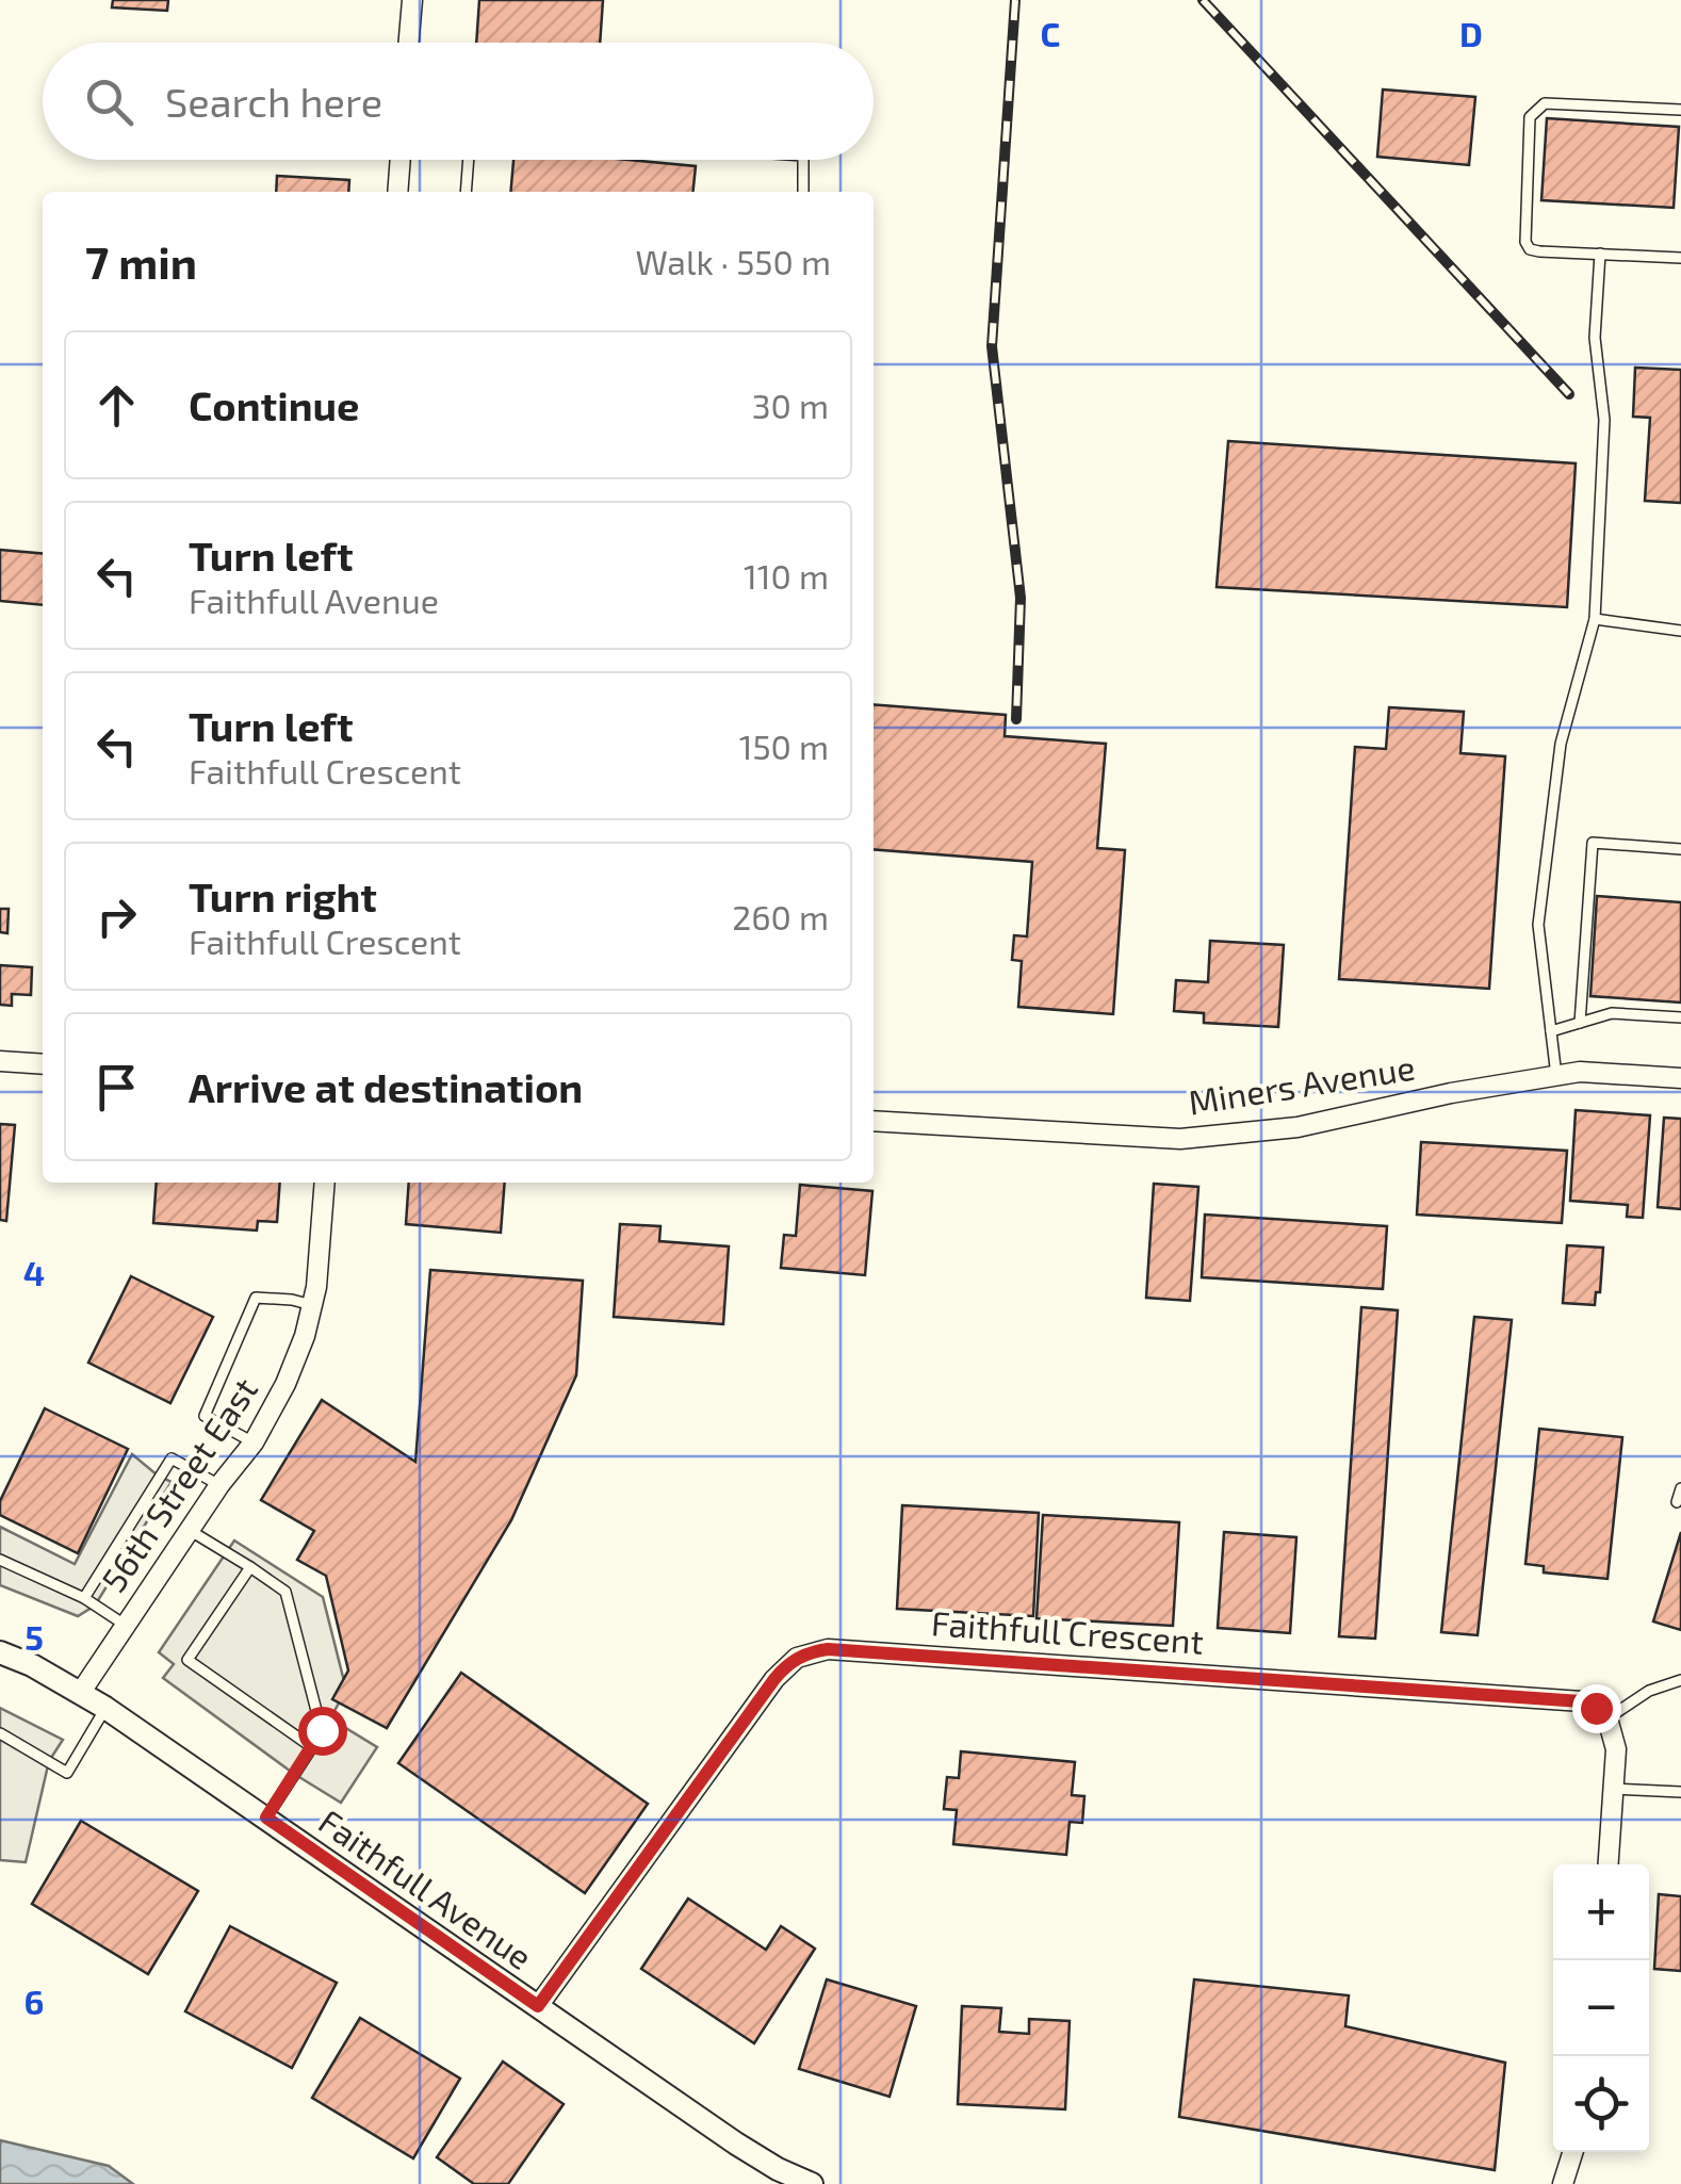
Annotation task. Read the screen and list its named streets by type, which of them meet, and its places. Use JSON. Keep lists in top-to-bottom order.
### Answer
{
  "streets": {
    "street": [
      "Miners Avenue",
      "56th Street East",
      "Faithfull Crescent",
      "Faithfull Avenue"
    ]
  },
  "crossings": [
    ["56th Street East", "Faithfull Avenue"],
    ["Faithfull Crescent", "Faithfull Avenue"]
  ],
  "page": {
    "search": "Search here",
    "heading": ["7 min", "Walk · 550 m"],
    "list": [
      ["Continue", "30 m"],
      ["Turn left", "Faithfull Avenue", "110 m"],
      ["Turn left", "Faithfull Crescent", "150 m"],
      ["Turn right", "Faithfull Crescent", "260 m"],
      "Arrive at destination"
    ],
    "map_buttons": ["+", "−"]
  },
  "grid": {
    "columns": ["C", "D"],
    "rows": ["4", "5", "6"]
  }
}
